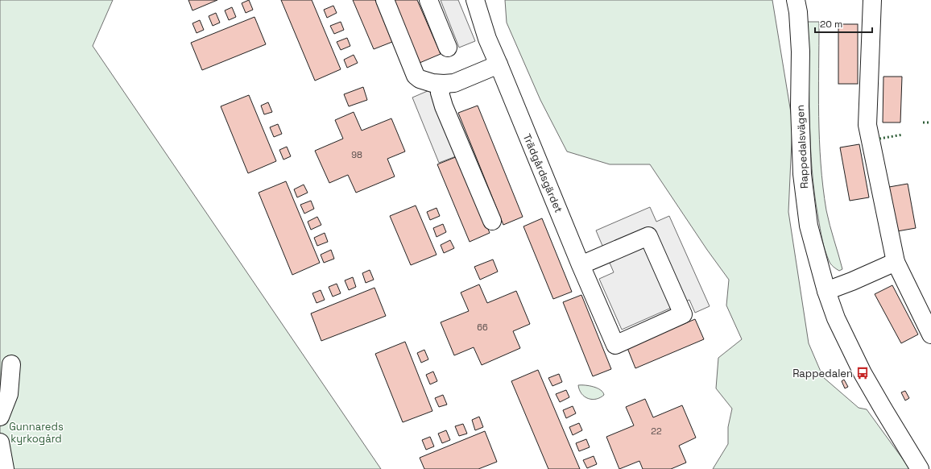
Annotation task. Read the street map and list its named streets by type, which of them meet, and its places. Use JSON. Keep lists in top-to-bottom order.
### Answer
{
  "streets": {
    "street": ["Rappedalsvägen", "Trädgårdsgärdet"]
  },
  "parks": ["Gunnareds kyrkogård"],
  "places": {
    "bus stop": ["Rappedalen"]
  },
  "house_numbers": ["98", "66", "22"],
  "scale_bar": "20 m"
}
